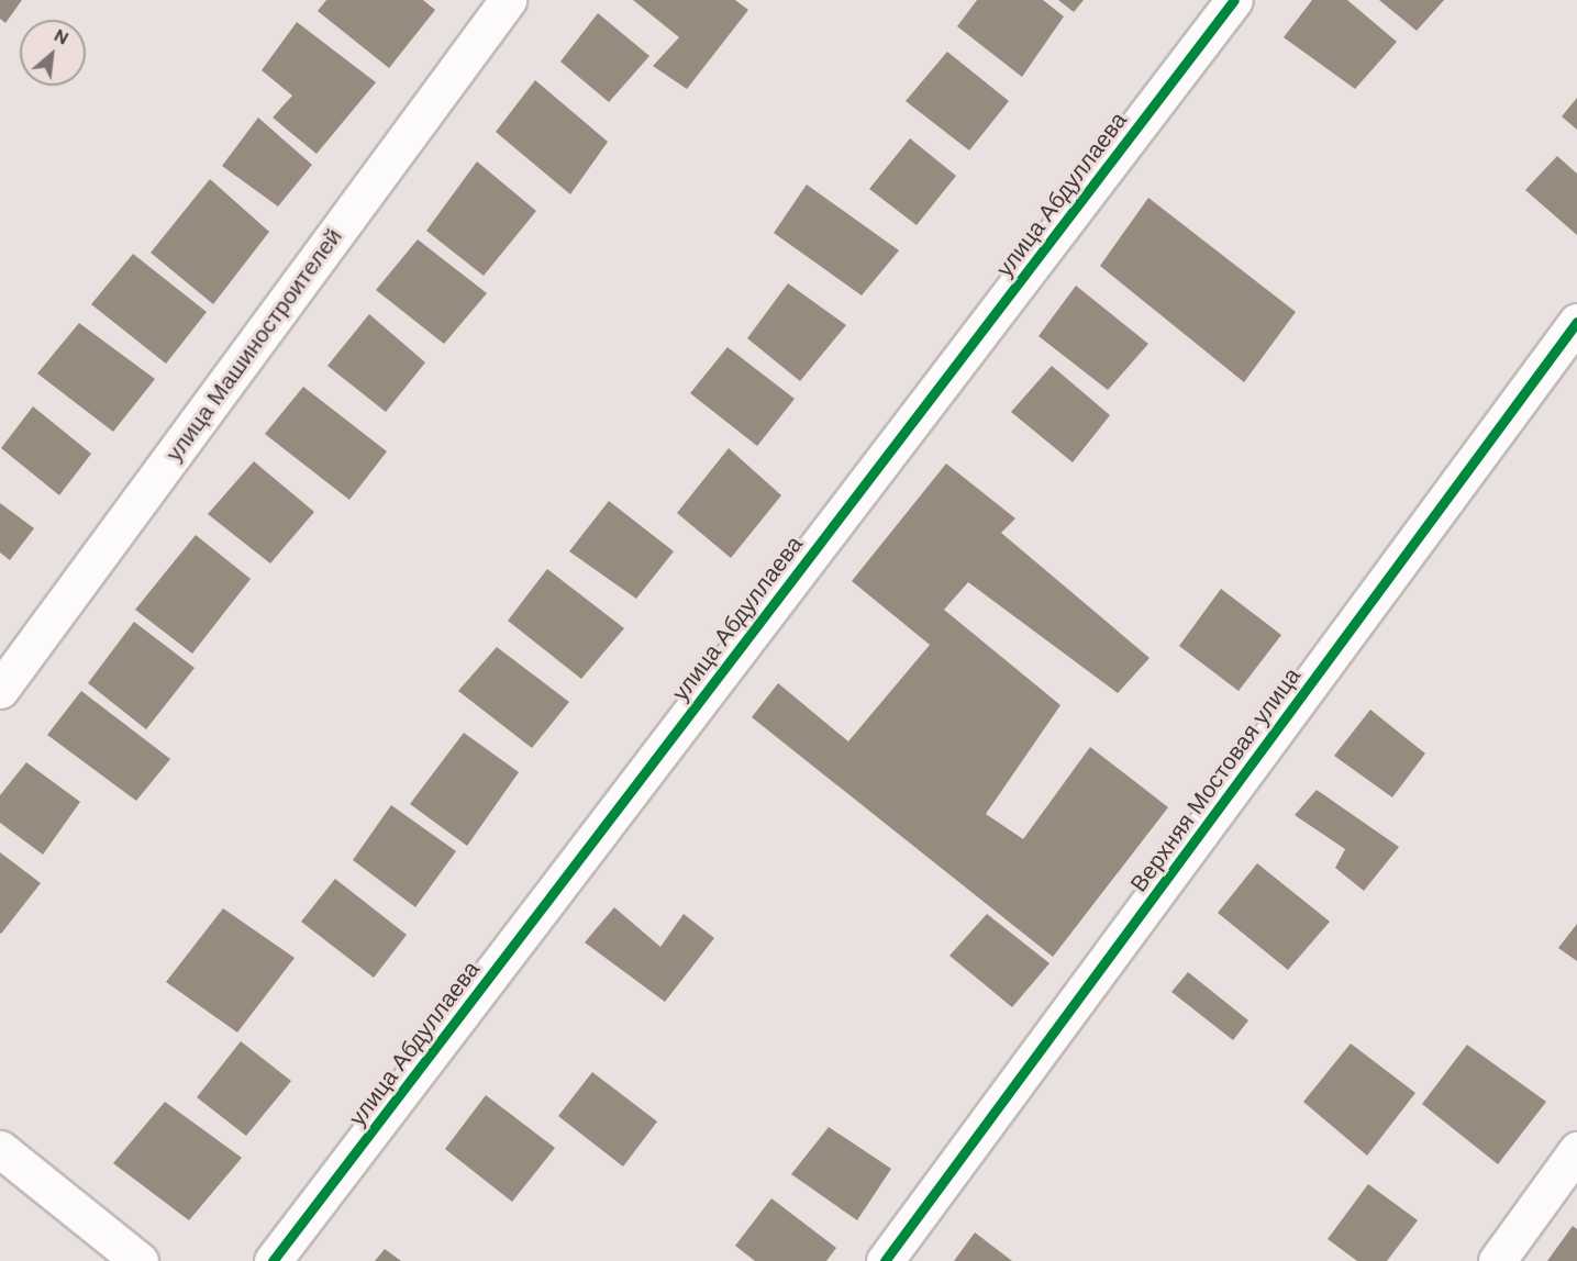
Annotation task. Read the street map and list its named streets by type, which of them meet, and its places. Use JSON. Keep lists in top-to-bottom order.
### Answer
{
  "streets": {
    "street": ["улица Абдуллаева", "улица Машиностроителей", "Верхняя Мостовая улица"]
  },
  "north": "top right"
}
